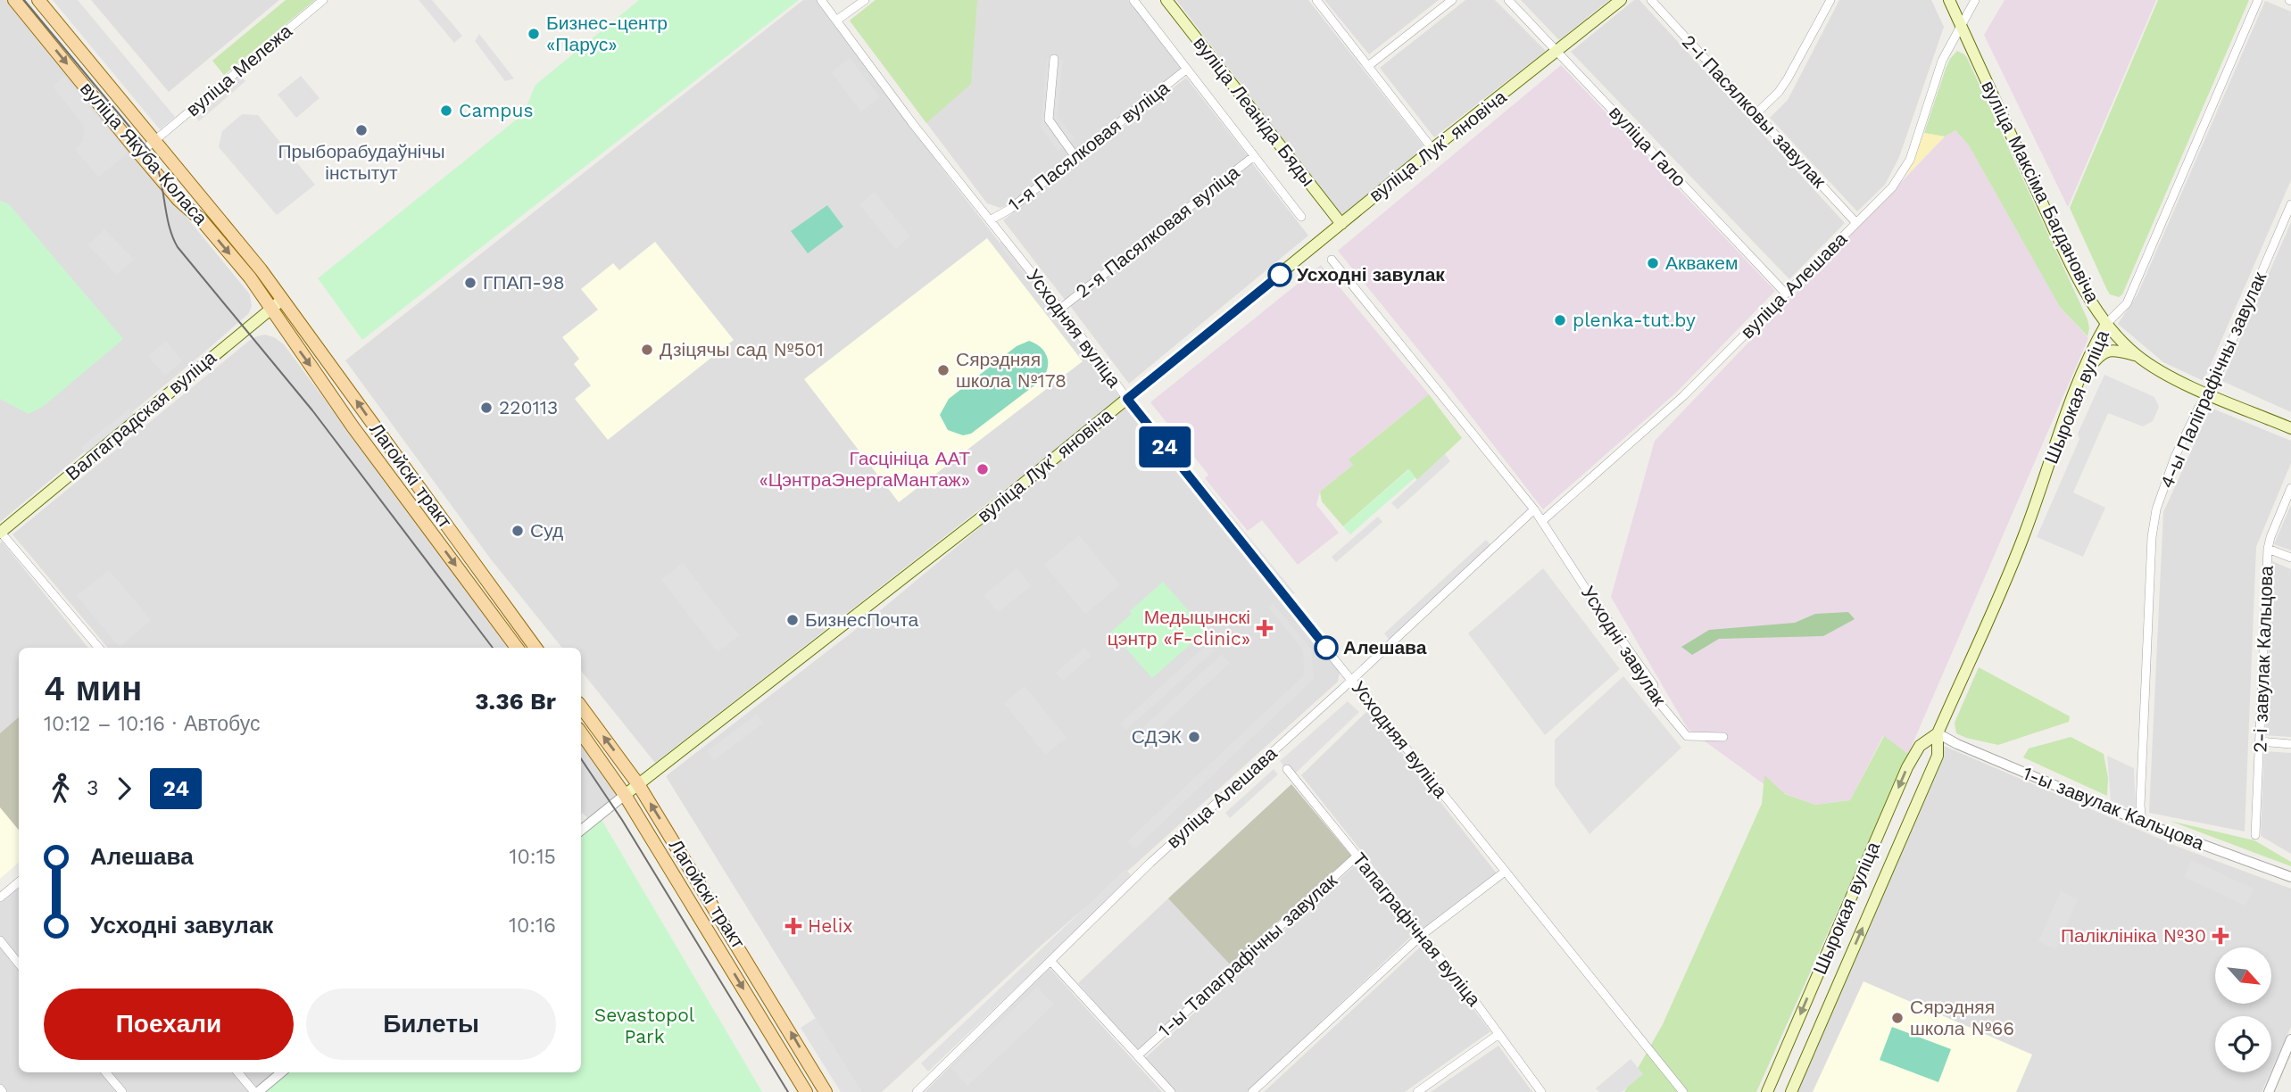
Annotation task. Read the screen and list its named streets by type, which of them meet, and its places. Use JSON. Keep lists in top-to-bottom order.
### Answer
{
  "streets": {
    "main road": [
      "вуліца Леаніда Бяды",
      "вуліца Лукʼяновіча",
      "вуліца Якуба Коласа",
      "вуліца Максіма Багдановіча",
      "Шырокая вуліца",
      "Валгаградская вуліца",
      "Лагойскі тракт"
    ],
    "street": [
      "вуліца Мележа",
      "2-і Пасялковы завулак",
      "1-я Пасялковая вуліца",
      "вуліца Гало",
      "2-я Пасялковая вуліца",
      "вуліца Алешава",
      "Усходняя вуліца",
      "4-ы Паліграфічны завулак",
      "Усходні завулак",
      "2-і завулак Кальцова",
      "1-ы завулак Кальцова",
      "Тапаграфічная вуліца",
      "1-ы Тапаграфічны завулак"
    ]
  },
  "crossings": [
    ["вуліца Мележа", "вуліца Якуба Коласа"],
    ["вуліца Леаніда Бяды", "вуліца Лукʼяновіча"],
    ["2-і Пасялковы завулак", "вуліца Алешава"],
    ["1-я Пасялковая вуліца", "Усходняя вуліца"],
    ["вуліца Лукʼяновіча", "вуліца Гало"],
    ["вуліца Лукʼяновіча", "Усходняя вуліца"],
    ["вуліца Лукʼяновіча", "Лагойскі тракт"],
    ["вуліца Гало", "вуліца Алешава"],
    ["вуліца Якуба Коласа", "Валгаградская вуліца"],
    ["вуліца Якуба Коласа", "Лагойскі тракт"],
    ["вуліца Максіма Багдановіча", "вуліца Алешава"],
    ["вуліца Максіма Багдановіча", "4-ы Паліграфічны завулак"],
    ["вуліца Максіма Багдановіча", "Шырокая вуліца"],
    ["2-я Пасялковая вуліца", "Усходняя вуліца"],
    ["вуліца Алешава", "Усходняя вуліца"],
    ["вуліца Алешава", "Усходні завулак"],
    ["4-ы Паліграфічны завулак", "1-ы завулак Кальцова"],
    ["Шырокая вуліца", "1-ы завулак Кальцова"],
    ["Валгаградская вуліца", "Лагойскі тракт"],
    ["Тапаграфічная вуліца", "1-ы Тапаграфічны завулак"]
  ],
  "parks": ["Sevastopol Park"],
  "places": {
    "other": [
      "Бизнес-центр «Парус»",
      "Campus",
      "Прыборабудаўнічы інстытут",
      "Аквакем",
      "Усходні завулак",
      "ГПАП-98",
      "plenka-tut.by",
      "Дзіцячы сад №501",
      "Сярэдняя школа №178",
      "220113",
      "Гасцініца ААТ «ЦэнтраЭнергаМантаж»",
      "Суд",
      "БизнесПочта",
      "Алешава",
      "СДЭК",
      "Сярэдняя школа №66"
    ],
    "health": ["Медыцынскі цэнтр «F-clinic»", "Helix", "Паліклініка №30"]
  },
  "lines": ["bus line 24"],
  "north": "bottom right",
  "page": {
    "on_map": "24",
    "heading": ["4 мин", "10:12 – 10:16 · Автобус", "3.36 Br"],
    "legs": ["3", "24"],
    "list": [
      {
        "name": "Алешава",
        "value": "10:15"
      },
      {
        "name": "Усходні завулак",
        "value": "10:16"
      }
    ],
    "buttons": ["Поехали", "Билеты"]
  }
}
